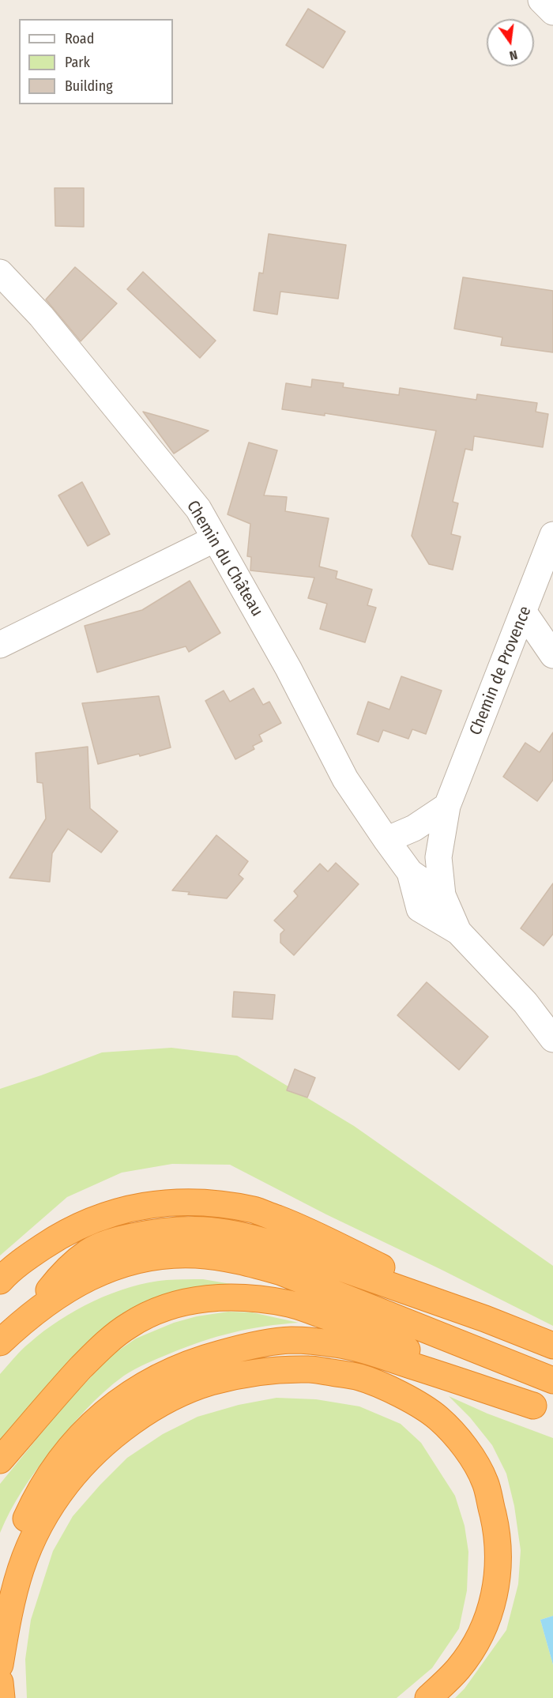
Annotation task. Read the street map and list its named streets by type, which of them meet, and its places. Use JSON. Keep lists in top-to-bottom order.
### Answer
{
  "streets": {
    "street": ["Chemin du Château", "Chemin de Provence"]
  },
  "crossings": [
    ["Chemin du Château", "Chemin de Provence"]
  ],
  "legend": ["Road", "Park", "Building"],
  "north": "bottom"
}
